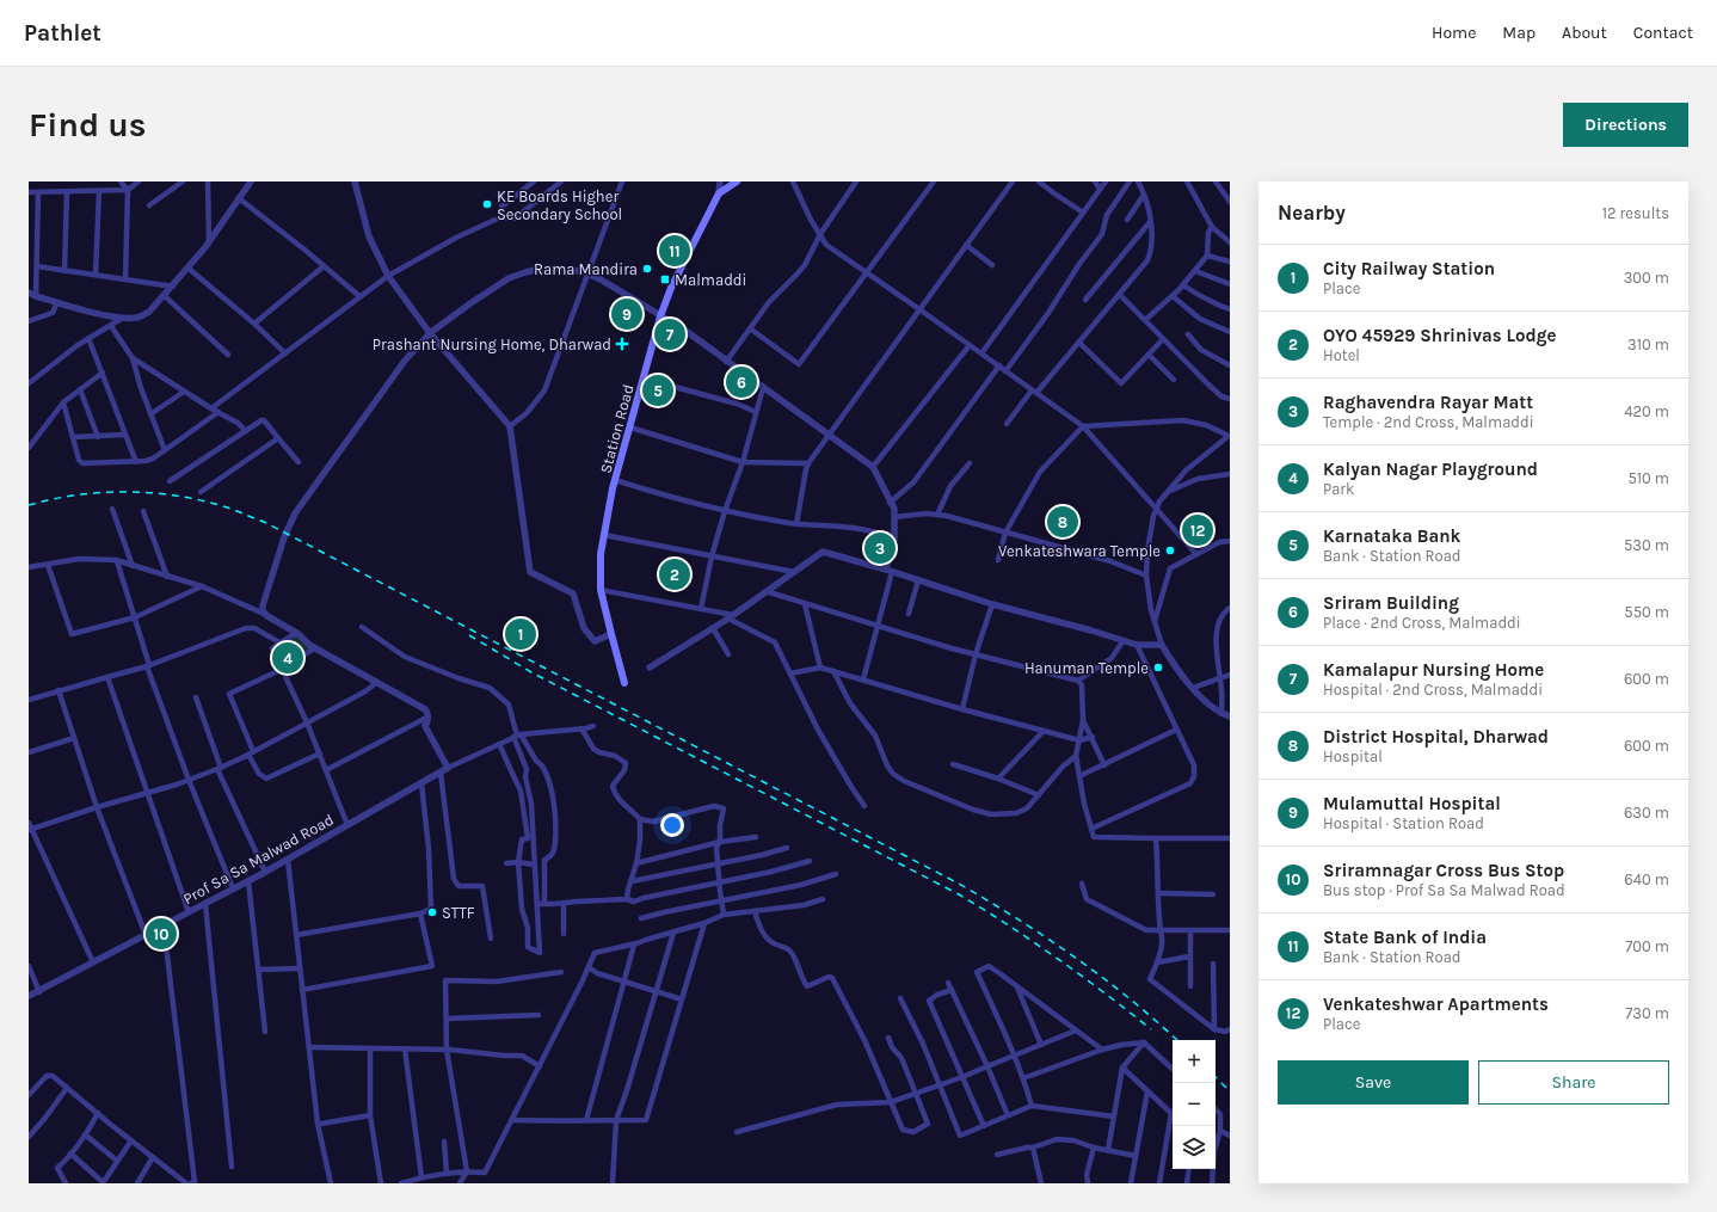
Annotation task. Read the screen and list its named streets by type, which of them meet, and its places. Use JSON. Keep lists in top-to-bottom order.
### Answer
{
  "streets": {
    "main road": ["Station Road"],
    "street": ["Prof Sa Sa Malwad Road"]
  },
  "places": {
    "other": [
      "KE Boards Higher Secondary School",
      "Rama Mandira",
      "Venkateshwara Temple",
      "Hanuman Temple",
      "STTF"
    ],
    "transit": ["Malmaddi"],
    "health": ["Prashant Nursing Home, Dharwad"]
  },
  "page": {
    "header": "Pathlet",
    "nav": [
      "Home",
      "Map",
      "About",
      "Contact"
    ],
    "buttons": [
      "Directions",
      ["Save", "Share"]
    ],
    "title": "Find us",
    "heading": ["Nearby", "12 results"],
    "pins": [
      "11",
      "9",
      "7",
      "6",
      "5",
      "8",
      "12",
      "3",
      "2",
      "1",
      "4",
      "10"
    ],
    "list": [
      {
        "mark": "1",
        "name": "City Railway Station",
        "note": "Place",
        "value": "300 m"
      },
      {
        "mark": "2",
        "name": "OYO 45929 Shrinivas Lodge",
        "note": "Hotel",
        "value": "310 m"
      },
      {
        "mark": "3",
        "name": "Raghavendra Rayar Matt",
        "note": "Temple · 2nd Cross, Malmaddi",
        "value": "420 m"
      },
      {
        "mark": "4",
        "name": "Kalyan Nagar Playground",
        "note": "Park",
        "value": "510 m"
      },
      {
        "mark": "5",
        "name": "Karnataka Bank",
        "note": "Bank · Station Road",
        "value": "530 m"
      },
      {
        "mark": "6",
        "name": "Sriram Building",
        "note": "Place · 2nd Cross, Malmaddi",
        "value": "550 m"
      },
      {
        "mark": "7",
        "name": "Kamalapur Nursing Home",
        "note": "Hospital · 2nd Cross, Malmaddi",
        "value": "600 m"
      },
      {
        "mark": "8",
        "name": "District Hospital, Dharwad",
        "note": "Hospital",
        "value": "600 m"
      },
      {
        "mark": "9",
        "name": "Mulamuttal Hospital",
        "note": "Hospital · Station Road",
        "value": "630 m"
      },
      {
        "mark": "10",
        "name": "Sriramnagar Cross Bus Stop",
        "note": "Bus stop · Prof Sa Sa Malwad Road",
        "value": "640 m"
      },
      {
        "mark": "11",
        "name": "State Bank of India",
        "note": "Bank · Station Road",
        "value": "700 m"
      },
      {
        "mark": "12",
        "name": "Venkateshwar Apartments",
        "note": "Place",
        "value": "730 m"
      }
    ],
    "map_buttons": ["+", "−"]
  }
}
